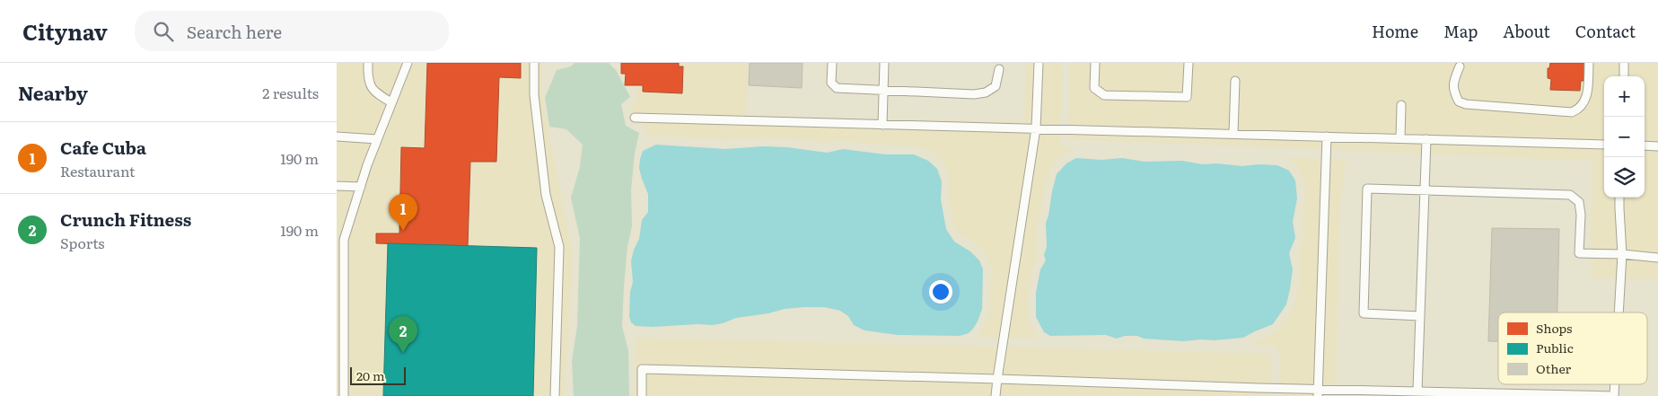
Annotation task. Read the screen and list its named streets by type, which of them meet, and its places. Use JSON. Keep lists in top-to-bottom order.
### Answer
{
  "legend": ["Shops", "Public", "Other"],
  "scale_bar": "20 m",
  "page": {
    "header": "Citynav",
    "search": "Search here",
    "nav": [
      "Home",
      "Map",
      "About",
      "Contact"
    ],
    "heading": ["Nearby", "2 results"],
    "map_buttons": ["+", "−"],
    "list": [
      {
        "mark": "1",
        "name": "Cafe Cuba",
        "note": "Restaurant",
        "value": "190 m"
      },
      {
        "mark": "2",
        "name": "Crunch Fitness",
        "note": "Sports",
        "value": "190 m"
      }
    ],
    "pins": ["1", "2"],
    "scale": "20 m"
  }
}
